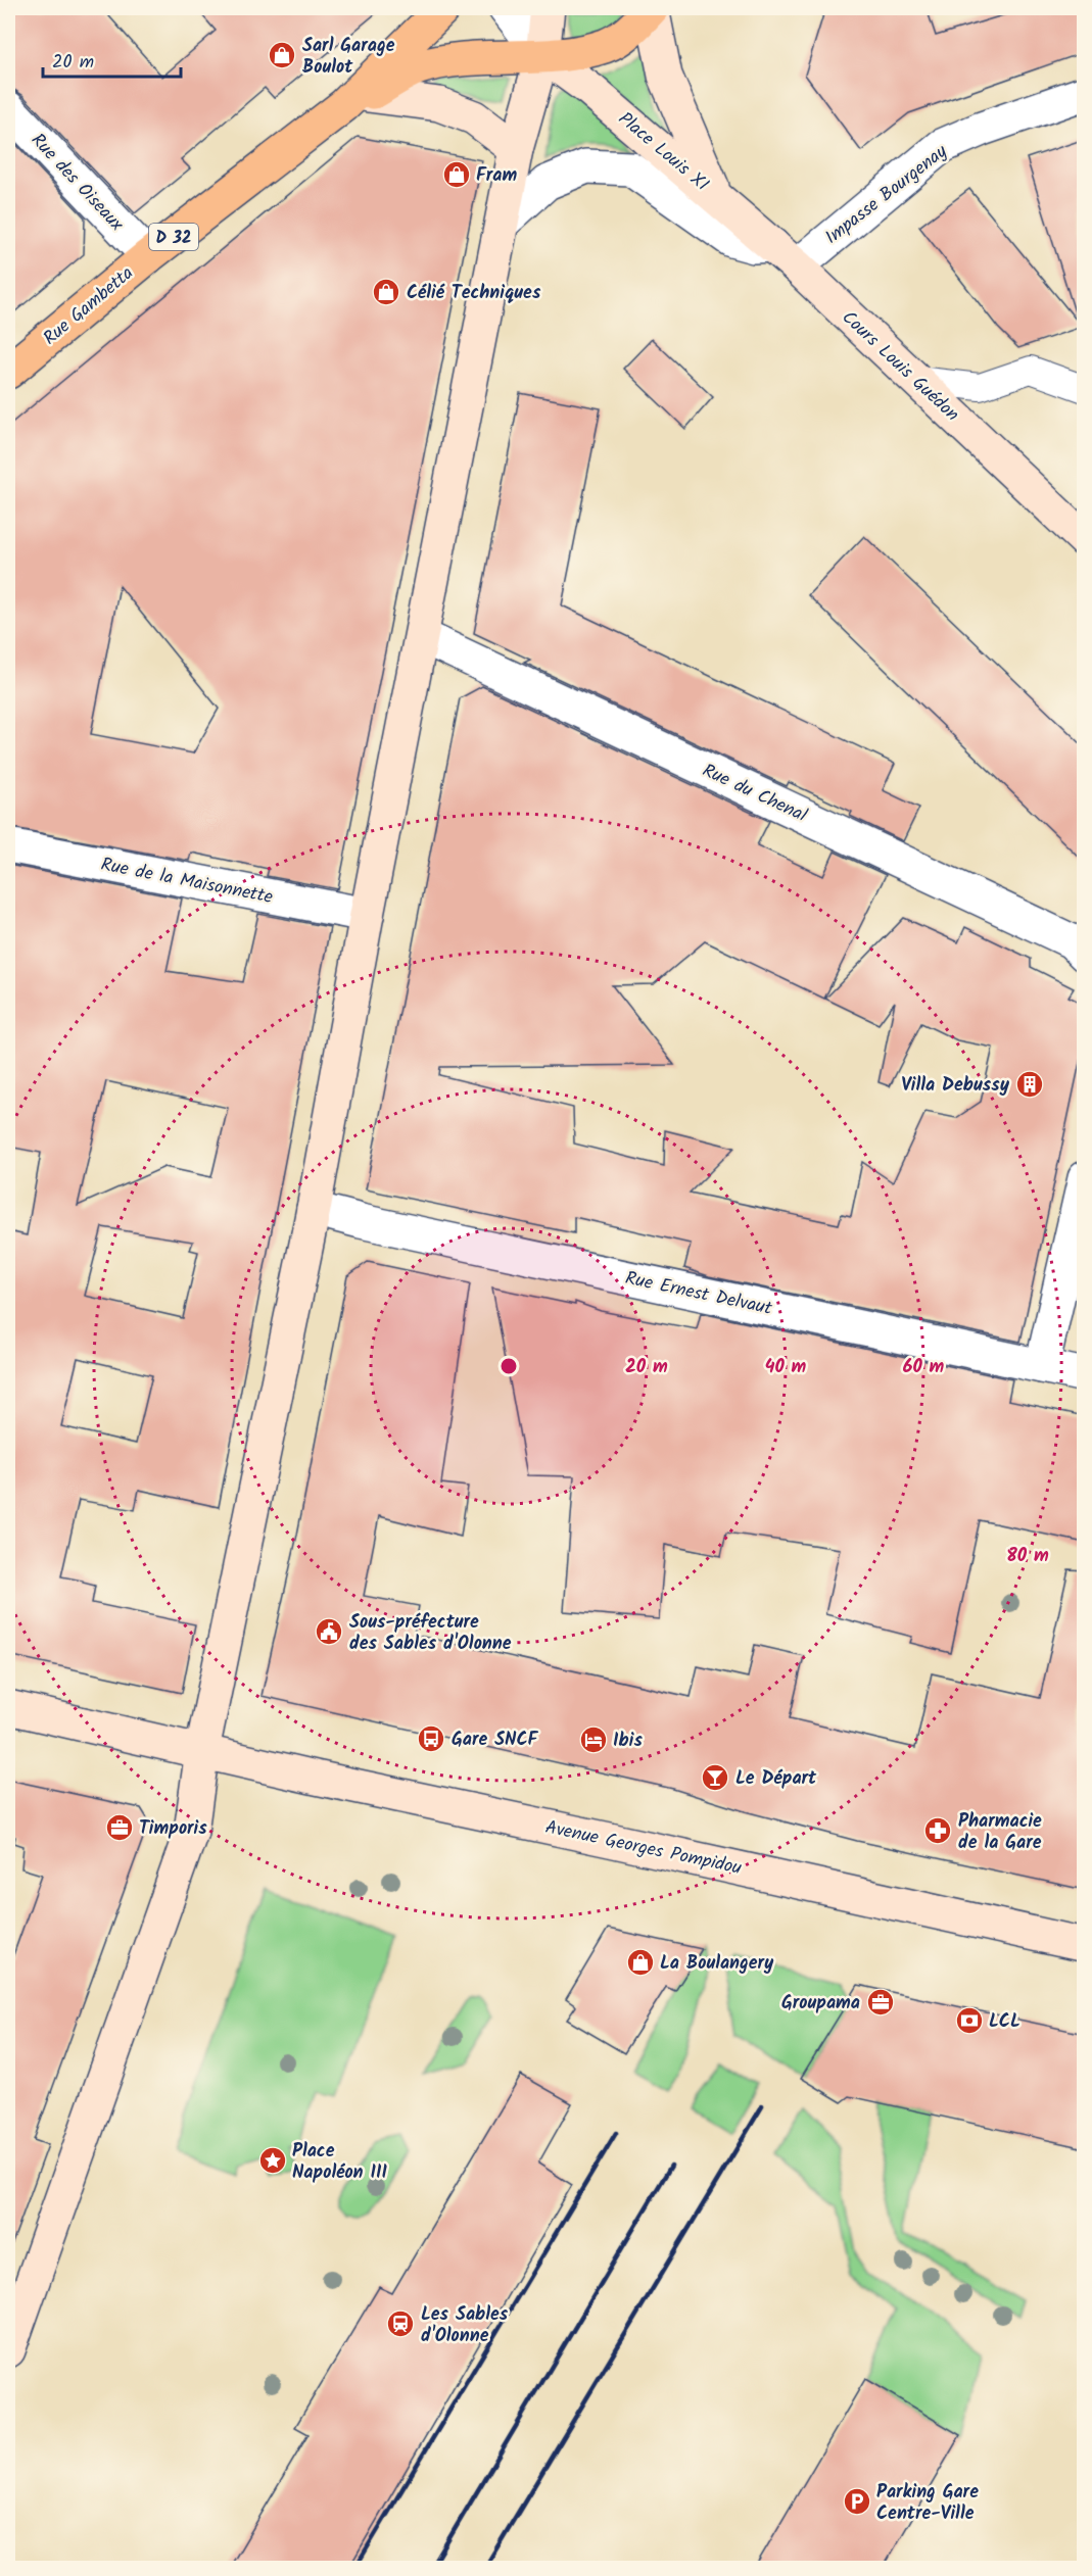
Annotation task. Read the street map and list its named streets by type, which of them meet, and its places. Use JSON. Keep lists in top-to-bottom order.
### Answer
{
  "streets": {
    "main road": [
      "Place Louis XI",
      "D 32",
      "Rue Gambetta",
      "Cours Louis Guédon",
      "Avenue Georges Pompidou"
    ],
    "street": [
      "Rue des Oiseaux",
      "Impasse Bourgenay",
      "Rue du Chenal",
      "Rue de la Maisonnette",
      "Rue Ernest Delvaut"
    ]
  },
  "crossings": [
    ["Place Louis XI", "Impasse Bourgenay"],
    ["Place Louis XI", "Rue Gambetta"],
    ["Place Louis XI", "Cours Louis Guédon"],
    ["Rue des Oiseaux", "Rue Gambetta"],
    ["Impasse Bourgenay", "Cours Louis Guédon"]
  ],
  "places": {
    "shop": [
      "Sarl Garage Boulot",
      "Fram",
      "Célié Techniques",
      "La Boulangery"
    ],
    "building": ["Villa Debussy"],
    "public building": ["Sous-préfecture des Sables d'Olonne"],
    "bus stop": ["Gare SNCF"],
    "hotel": ["Ibis"],
    "bar": ["Le Départ"],
    "office": ["Timporis", "Groupama"],
    "pharmacy": ["Pharmacie de la Gare"],
    "bank": ["LCL"],
    "place": ["Place Napoléon III"],
    "station": ["Les Sables d'Olonne"],
    "parking": ["Parking Gare Centre-Ville"]
  },
  "scale_bar": "20 m",
  "rings": [
    "20 m",
    "40 m",
    "60 m",
    "80 m"
  ]
}
